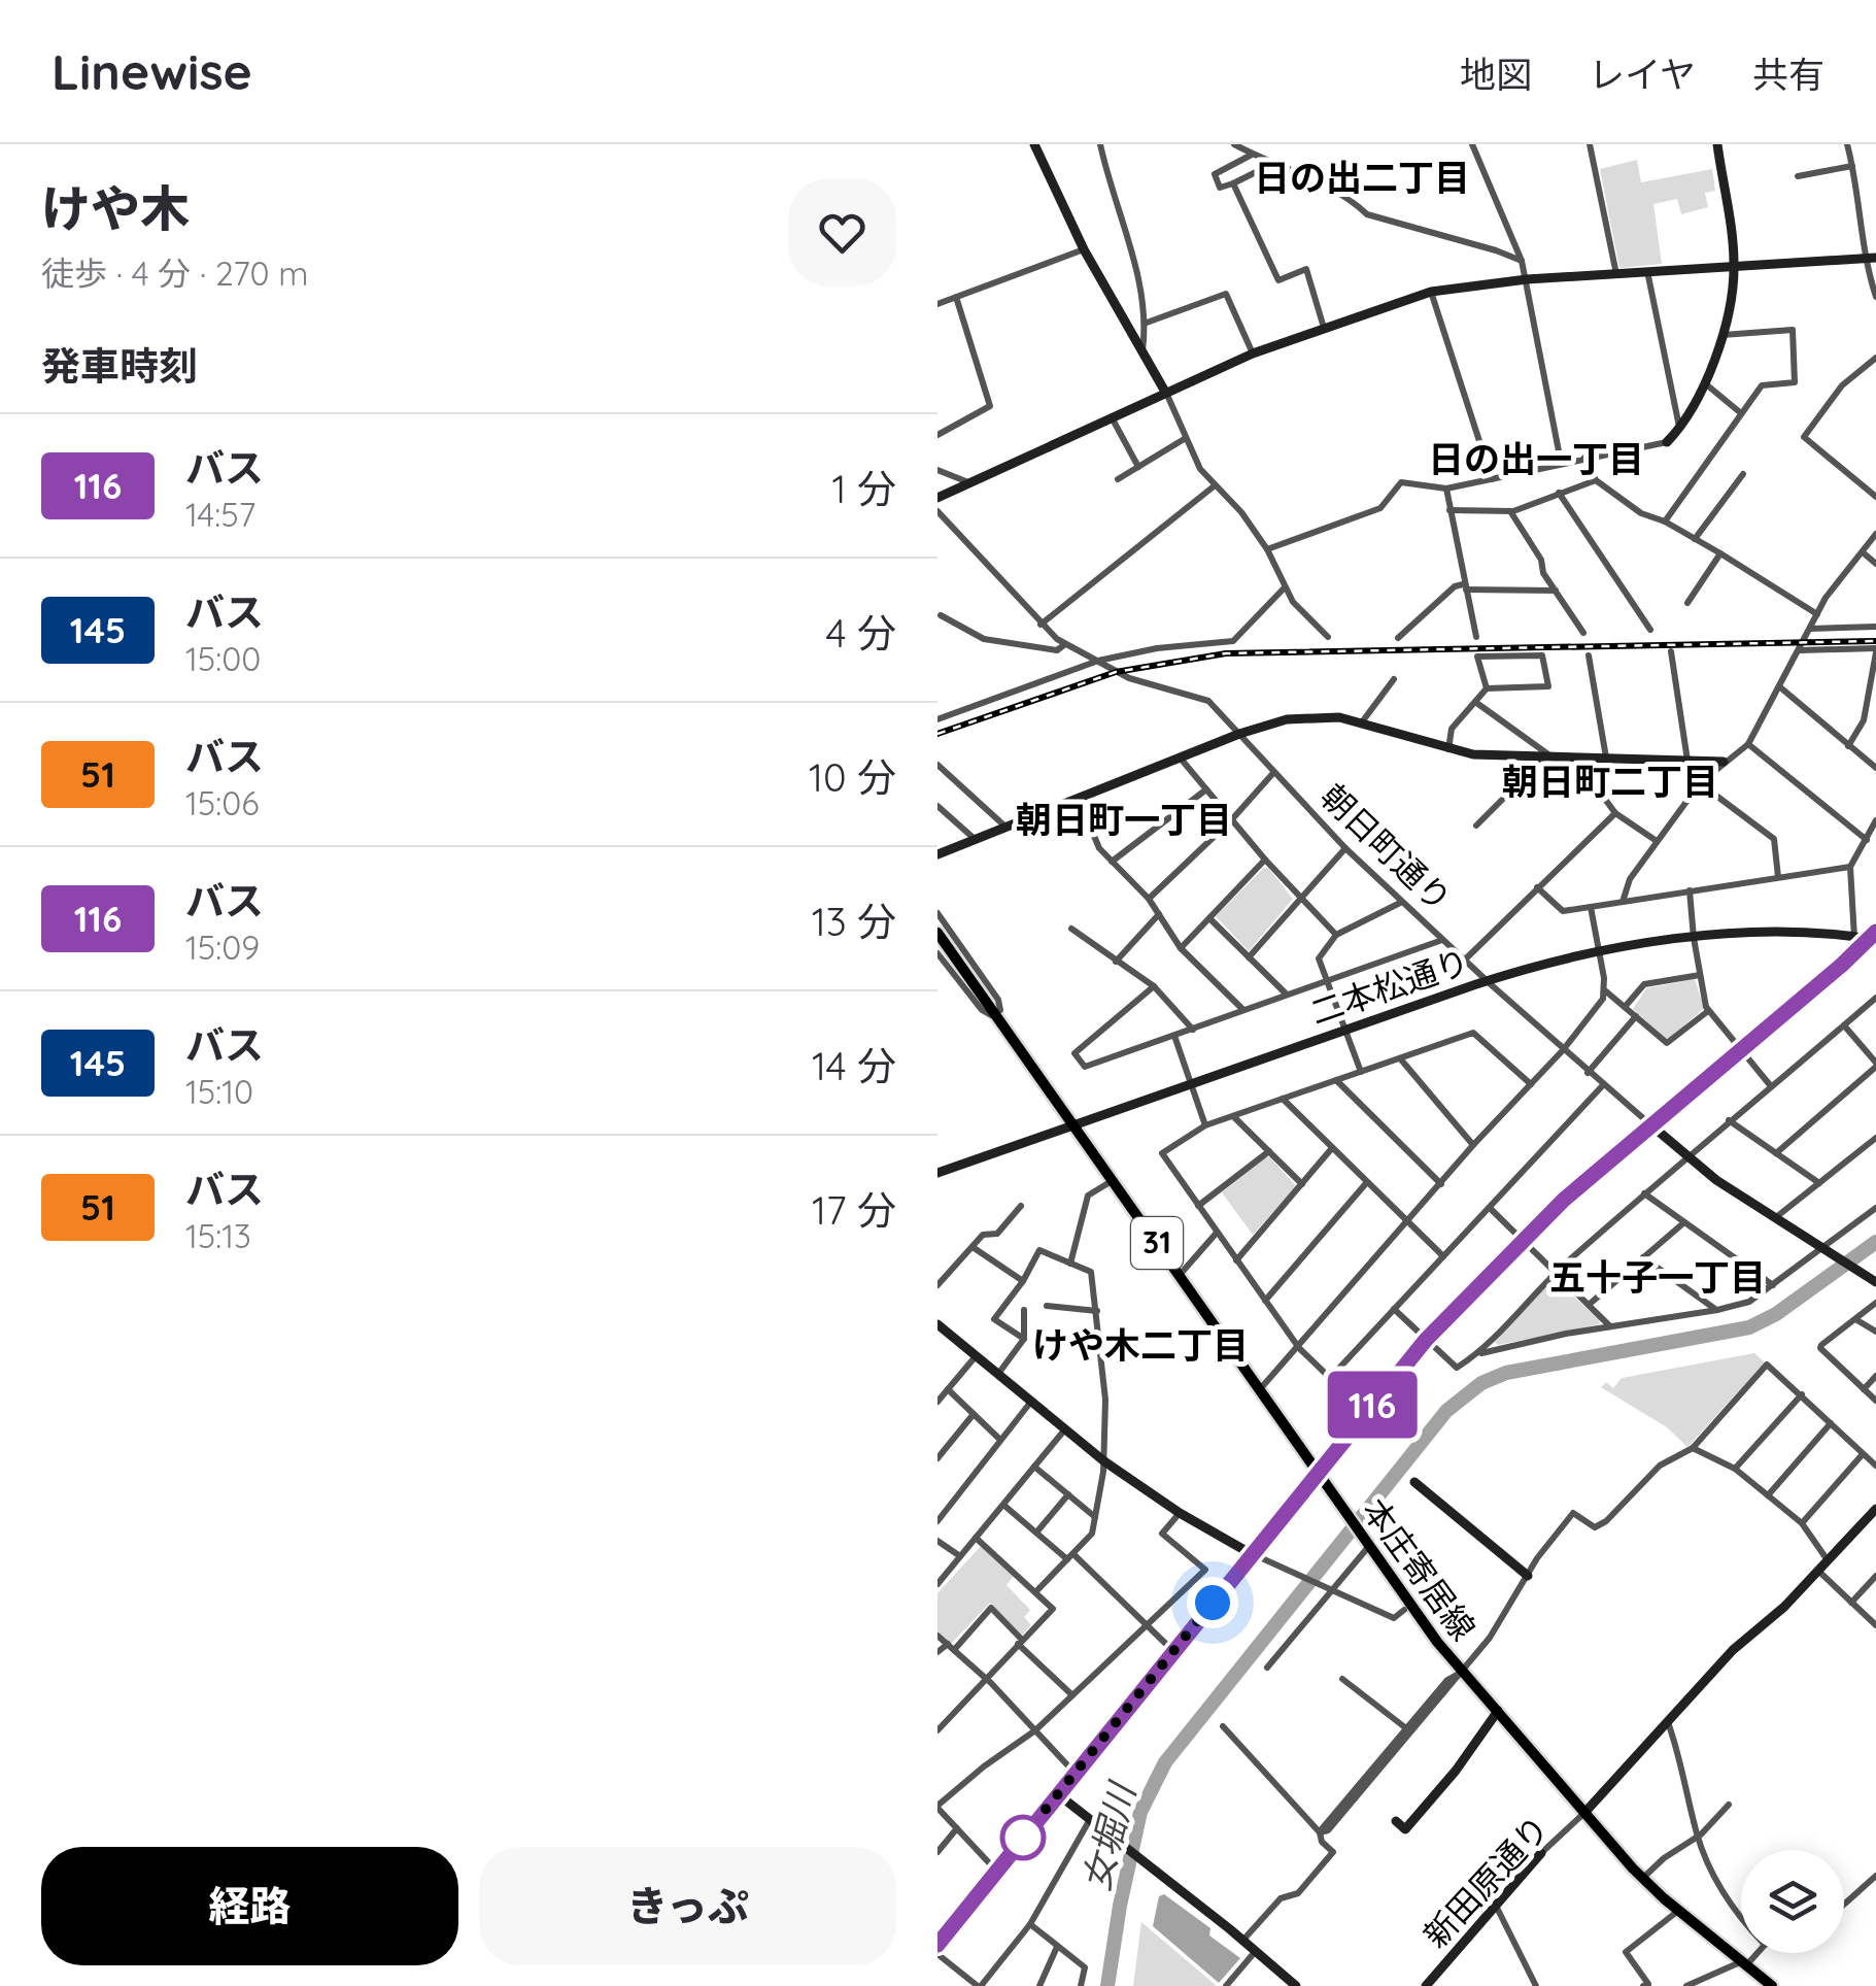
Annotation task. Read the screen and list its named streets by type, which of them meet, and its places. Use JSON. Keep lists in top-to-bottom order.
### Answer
{
  "streets": {
    "main road": ["31", "本庄寄居線"],
    "street": ["朝日町通り", "二本松通り", "新田原通り"]
  },
  "crossings": [
    ["朝日町通り", "二本松通り"],
    ["二本松通り", "本庄寄居線"],
    ["本庄寄居線", "新田原通り"]
  ],
  "districts": [
    "日の出二丁目",
    "日の出一丁目",
    "朝日町二丁目",
    "朝日町一丁目",
    "五十子一丁目",
    "けや木二丁目"
  ],
  "water": ["女堀川"],
  "lines": ["bus line 116"],
  "page": {
    "header": "Linewise",
    "nav": ["地図", "レイヤ", "共有"],
    "heading": [
      ["けや木", "徒歩 · 4 分 · 270 m"],
      "発車時刻"
    ],
    "on_map": "116",
    "list": [
      {
        "mark": "116",
        "name": "バス",
        "note": "14:57",
        "value": "1 分"
      },
      {
        "mark": "145",
        "name": "バス",
        "note": "15:00",
        "value": "4 分"
      },
      {
        "mark": "51",
        "name": "バス",
        "note": "15:06",
        "value": "10 分"
      },
      {
        "mark": "116",
        "name": "バス",
        "note": "15:09",
        "value": "13 分"
      },
      {
        "mark": "145",
        "name": "バス",
        "note": "15:10",
        "value": "14 分"
      },
      {
        "mark": "51",
        "name": "バス",
        "note": "15:13",
        "value": "17 分"
      }
    ],
    "buttons": ["経路", "きっぷ"]
  }
}
